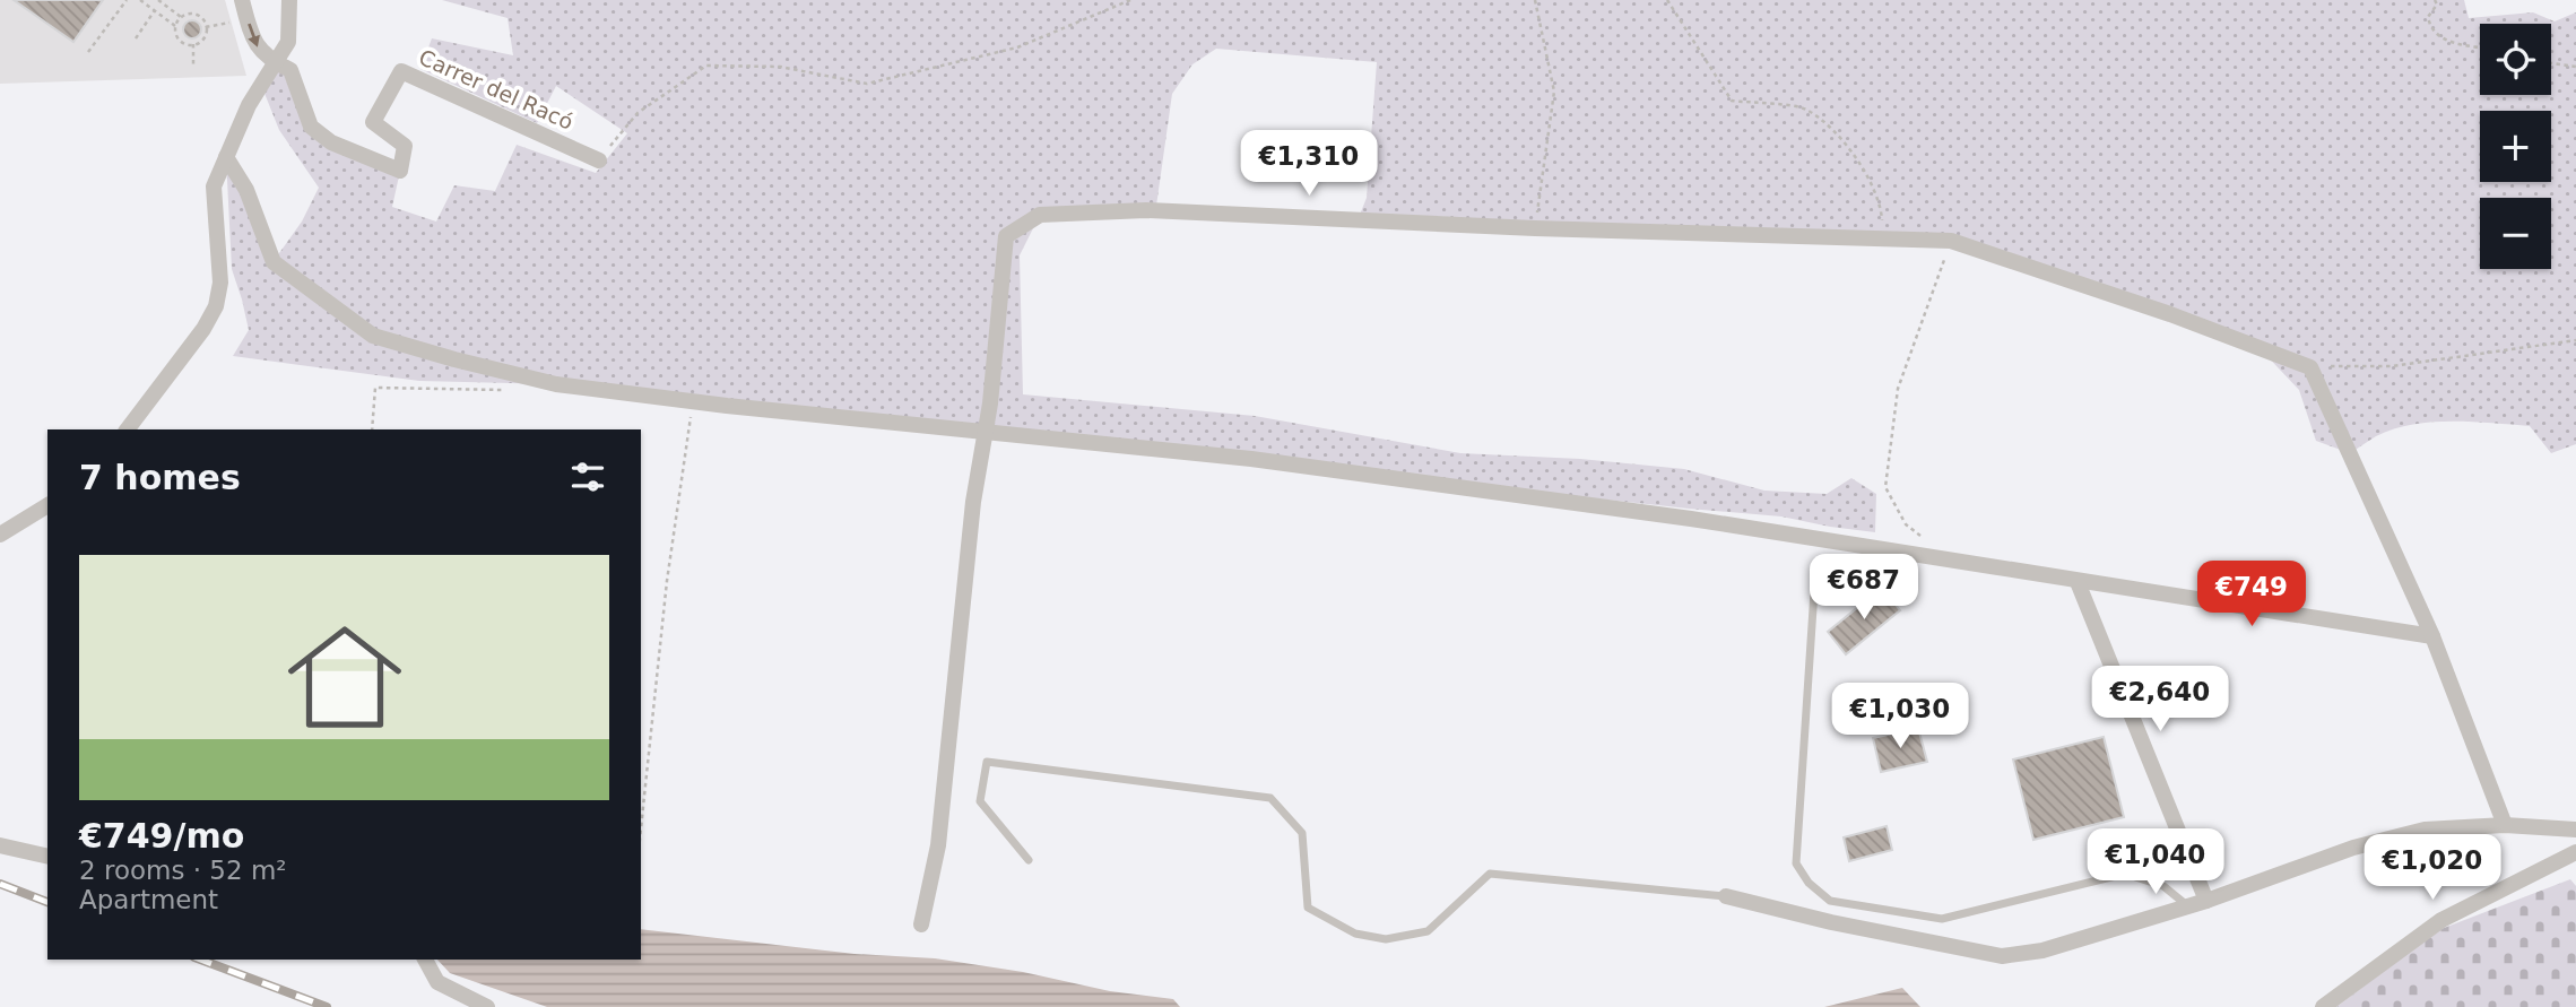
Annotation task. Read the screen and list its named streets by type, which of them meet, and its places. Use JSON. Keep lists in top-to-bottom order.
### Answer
{
  "streets": {
    "street": ["Carrer del Racó"]
  },
  "page": {
    "map_buttons": ["+", "−"],
    "price": [
      "€1,310",
      "€687",
      "€749",
      "€2,640",
      "€1,030",
      "€1,040",
      "€1,020"
    ],
    "heading": "7 homes",
    "list": [
      {
        "name": "€749/mo",
        "note": "2 rooms · 52 m² · Apartment"
      }
    ]
  }
}
